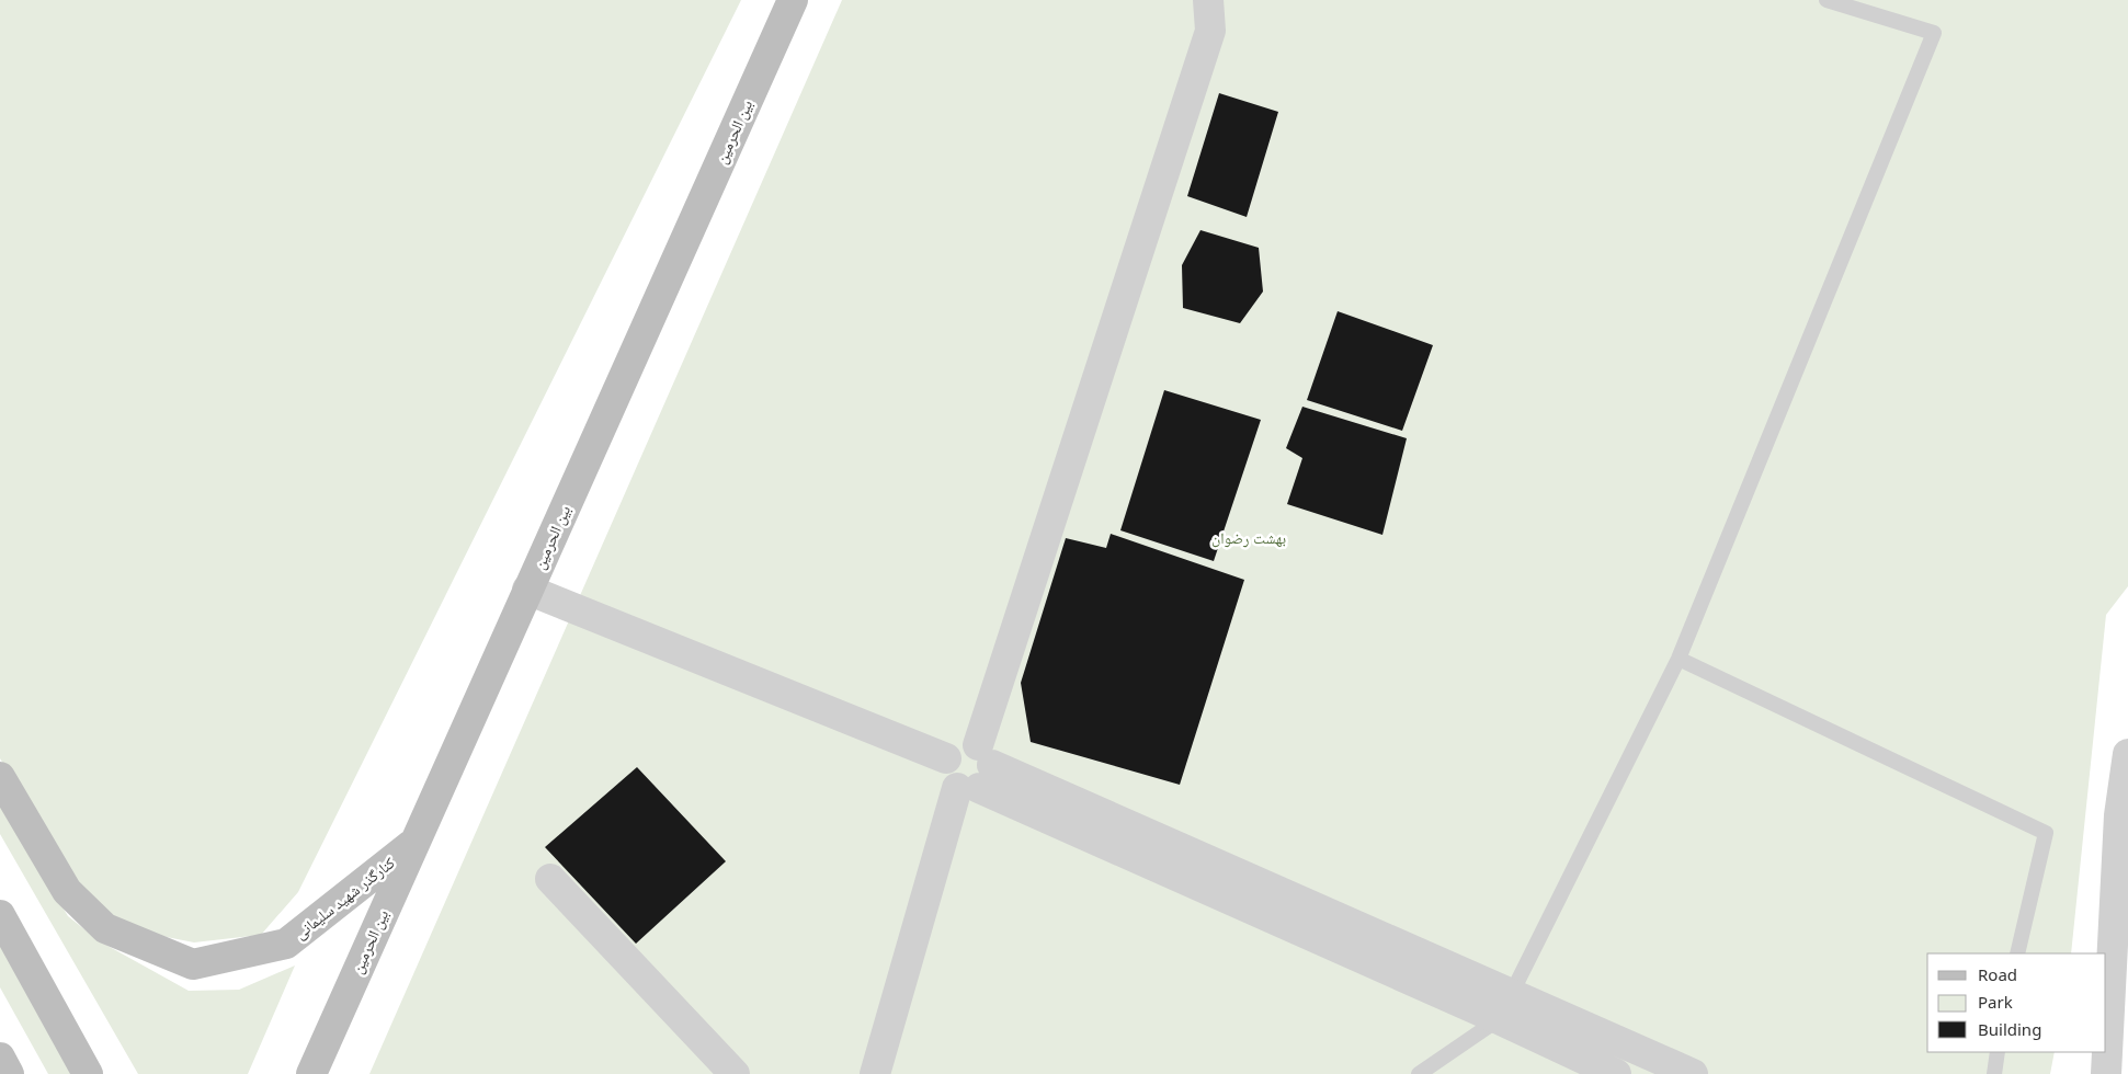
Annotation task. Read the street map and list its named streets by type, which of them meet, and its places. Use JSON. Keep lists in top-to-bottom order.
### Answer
{
  "streets": {
    "street": ["بین الحرمین", "کنارگذر شهید سلیمانی"]
  },
  "crossings": [
    ["بین الحرمین", "کنارگذر شهید سلیمانی"]
  ],
  "parks": ["بهشت رضوان"],
  "legend": ["Road", "Park", "Building"]
}
